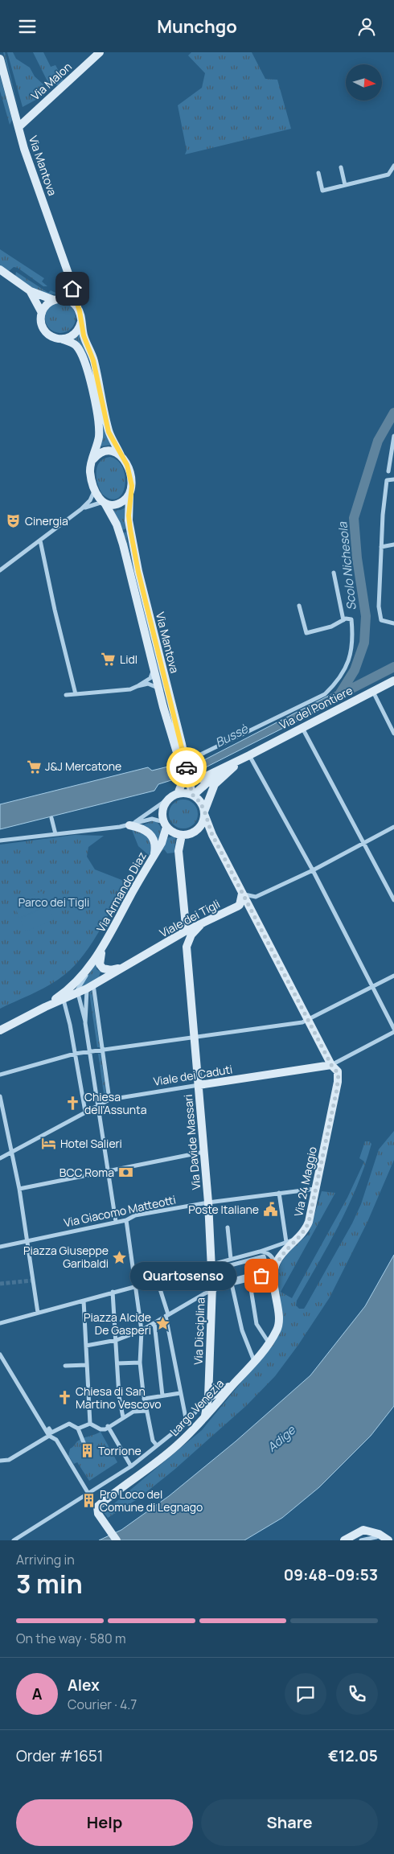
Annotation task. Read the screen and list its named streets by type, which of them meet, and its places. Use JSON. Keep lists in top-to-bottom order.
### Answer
{
  "streets": {
    "street": [
      "Via Malon",
      "Via Mantova",
      "Via del Pontiere",
      "Via Armando Diaz",
      "Viale dei Tigli",
      "Viale dei Caduti",
      "Via Davide Massari",
      "Via 24 Maggio",
      "Via Giacomo Matteotti",
      "Via Disciplina",
      "Largo Venezia"
    ]
  },
  "crossings": [
    ["Via Malon", "Via Mantova"],
    ["Via Mantova", "Via del Pontiere"],
    ["Via Mantova", "Via Armando Diaz"],
    ["Via del Pontiere", "Via Armando Diaz"],
    ["Via Armando Diaz", "Viale dei Tigli"],
    ["Viale dei Caduti", "Via Davide Massari"],
    ["Viale dei Caduti", "Via 24 Maggio"],
    ["Via Davide Massari", "Via Giacomo Matteotti"],
    ["Via Davide Massari", "Via Disciplina"],
    ["Via 24 Maggio", "Via Giacomo Matteotti"],
    ["Via Disciplina", "Largo Venezia"]
  ],
  "water": ["Scolo Nichesola", "Bussè", "Adige"],
  "parks": ["Parco dei Tigli"],
  "places": {
    "theatre": ["Cinergia"],
    "supermarket": ["Lidl", "J&J Mercatone"],
    "church": ["Chiesa dell'Assunta", "Chiesa di San Martino Vescovo"],
    "hotel": ["Hotel Salieri"],
    "bank": ["BCC Roma"],
    "public building": ["Poste Italiane"],
    "place": ["Piazza Giuseppe Garibaldi", "Piazza Alcide De Gasperi"],
    "other": ["Quartosenso"],
    "building": ["Torrione", "Pro Loco del Comune di Legnago"]
  },
  "north": "right",
  "page": {
    "header": "Munchgo",
    "bubble": "Quartosenso",
    "heading": ["3 min", "Arriving in", "09:48–09:53"],
    "panel": [
      "Alex",
      "Courier · 4.7",
      "Order #1651",
      "€12.05"
    ],
    "bar": "On the way · 580 m",
    "round": "A",
    "buttons": ["Help", "Share"]
  }
}
